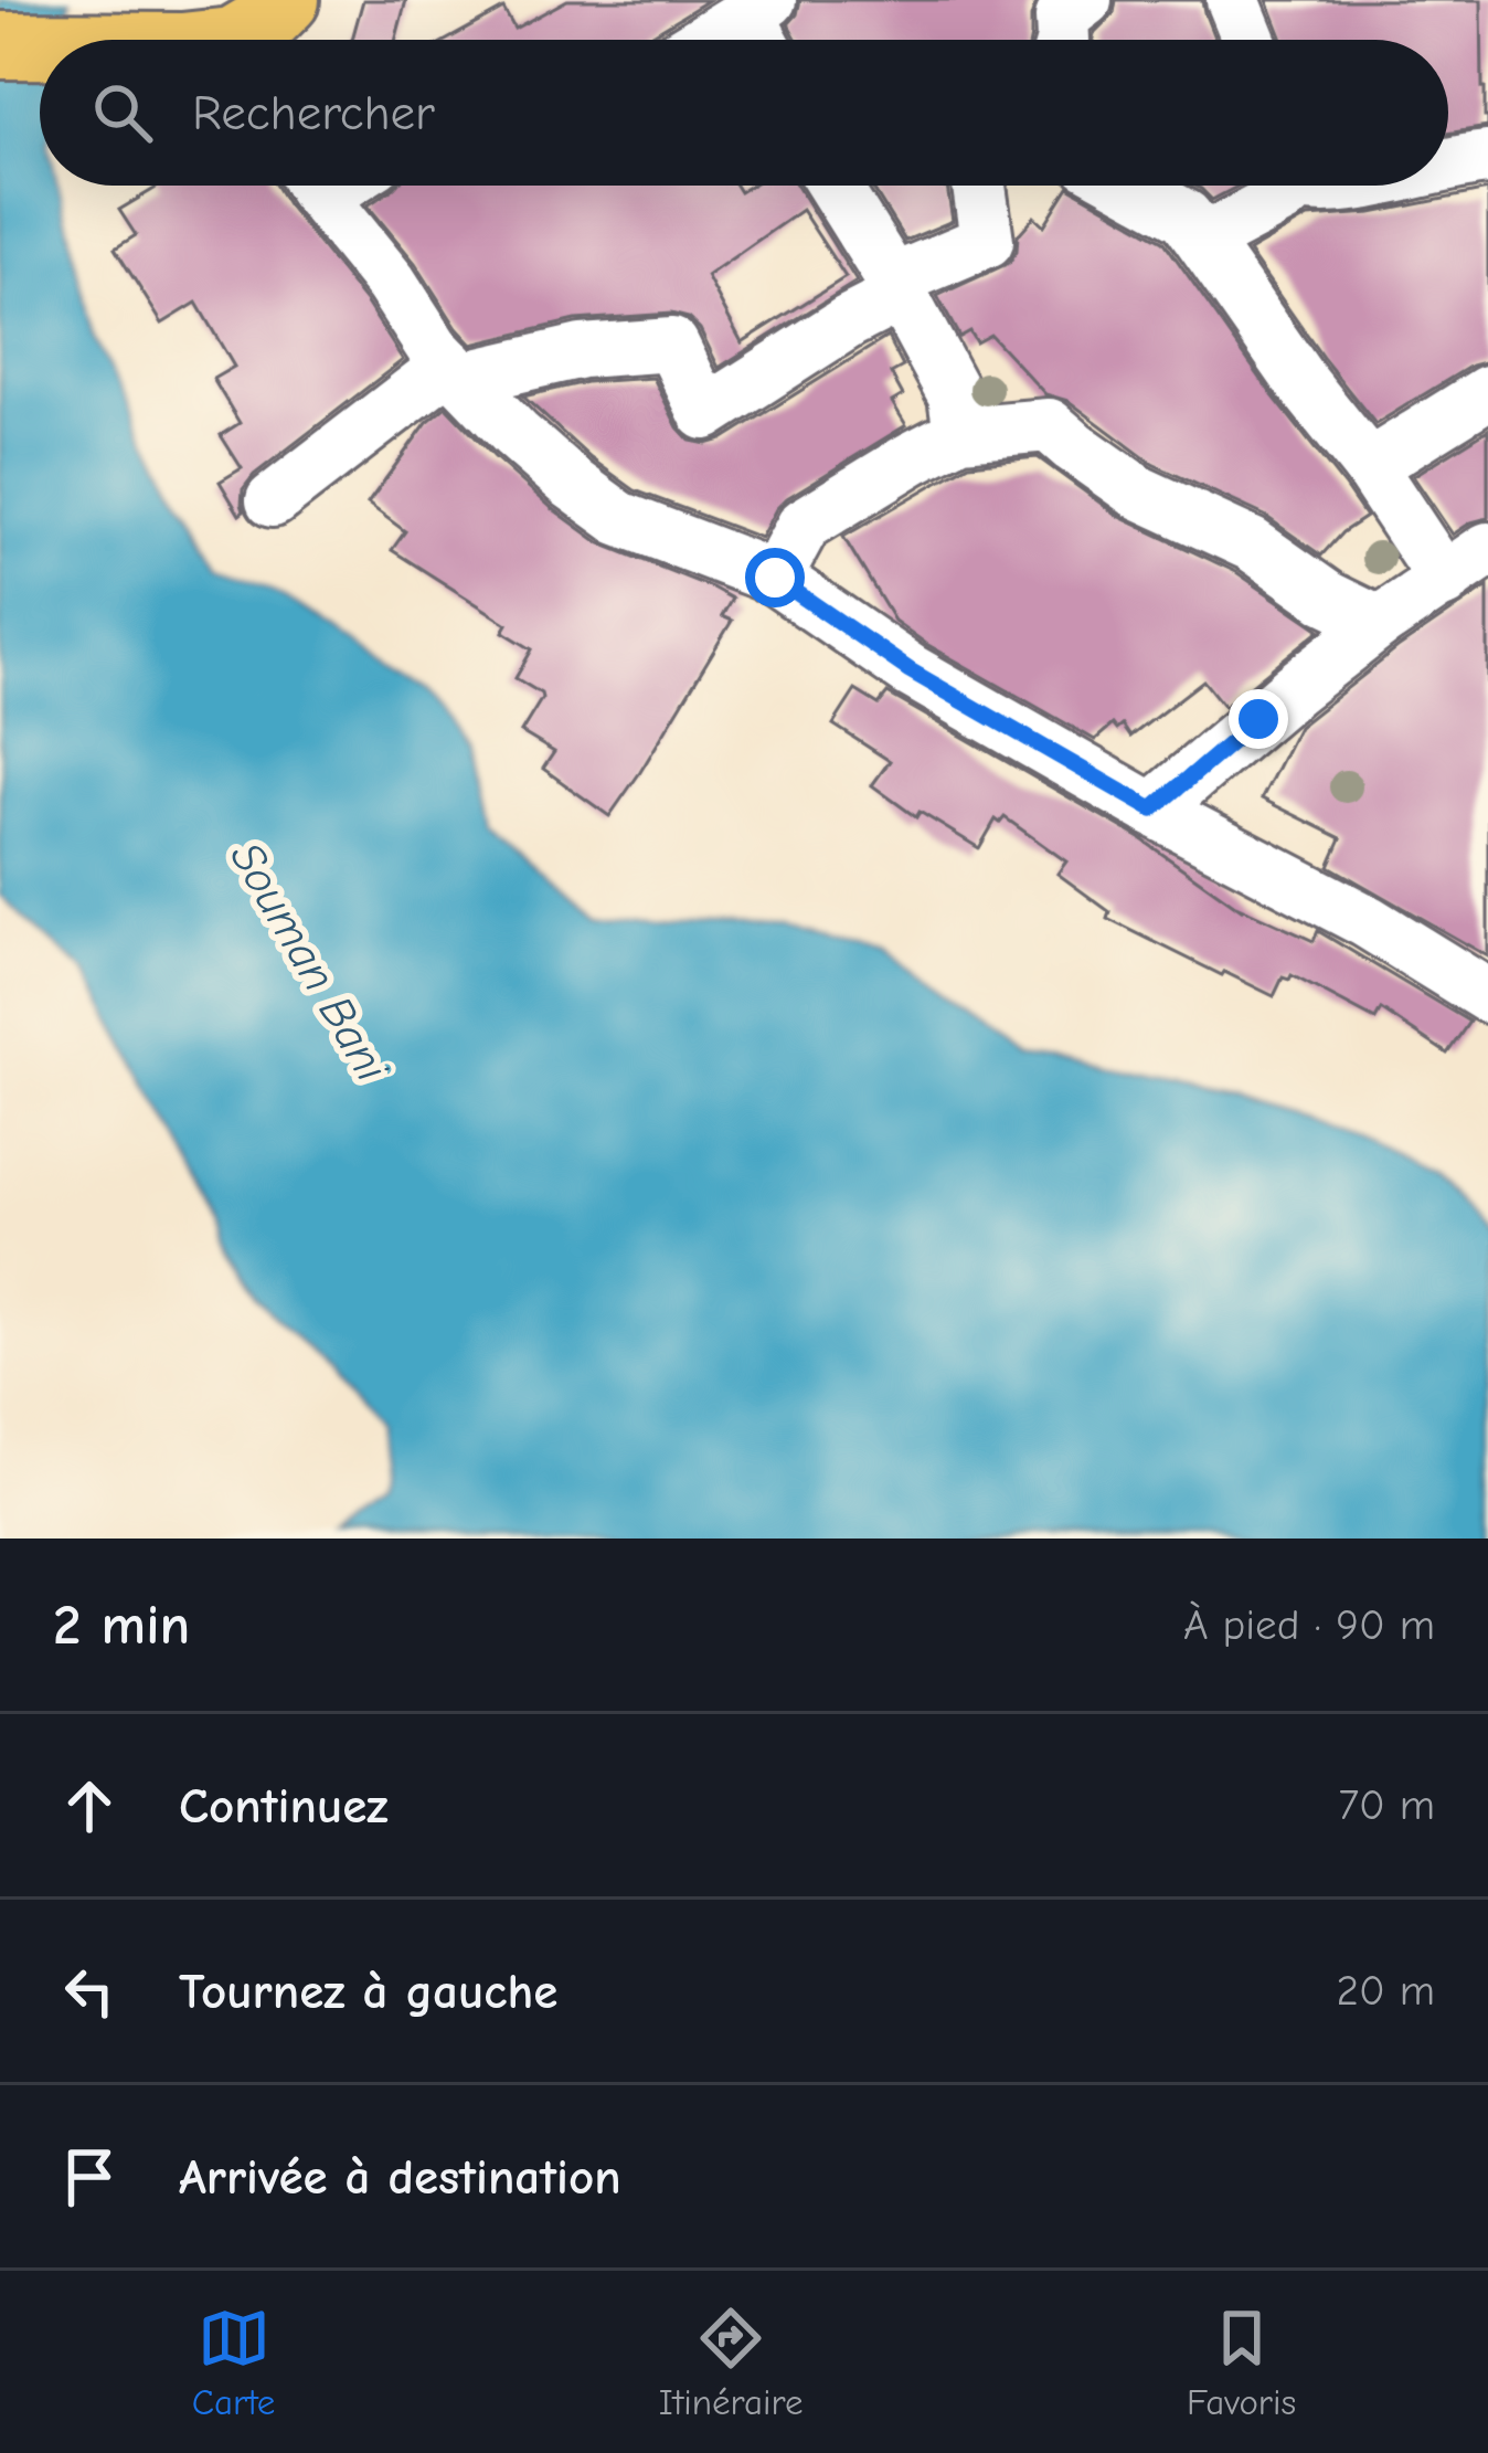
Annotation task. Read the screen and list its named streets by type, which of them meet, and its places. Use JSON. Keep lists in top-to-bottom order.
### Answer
{
  "water": ["Souman Bani"],
  "page": {
    "search": "Rechercher",
    "heading": ["2 min", "À pied · 90 m"],
    "list": [
      ["Continuez", "70 m"],
      ["Tournez à gauche", "20 m"],
      "Arrivée à destination"
    ],
    "nav": ["Carte", "Itinéraire", "Favoris"]
  }
}
